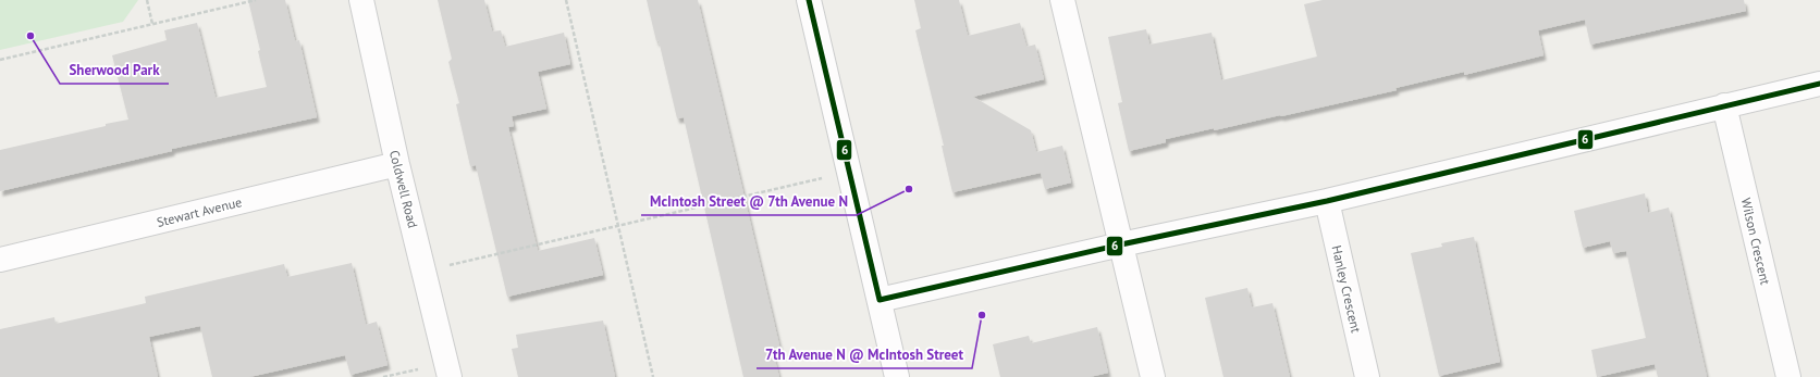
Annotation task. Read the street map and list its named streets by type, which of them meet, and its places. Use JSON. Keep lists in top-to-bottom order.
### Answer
{
  "streets": {
    "street": [
      "Coldwell Road",
      "Stewart Avenue",
      "Wilson Crescent",
      "Hanley Crescent"
    ]
  },
  "crossings": [
    ["Coldwell Road", "Stewart Avenue"]
  ],
  "places": ["Sherwood Park", "McIntosh Street @ 7th Avenue N", "7th Avenue N @ McIntosh Street"],
  "lines": ["transit line 6"]
}
